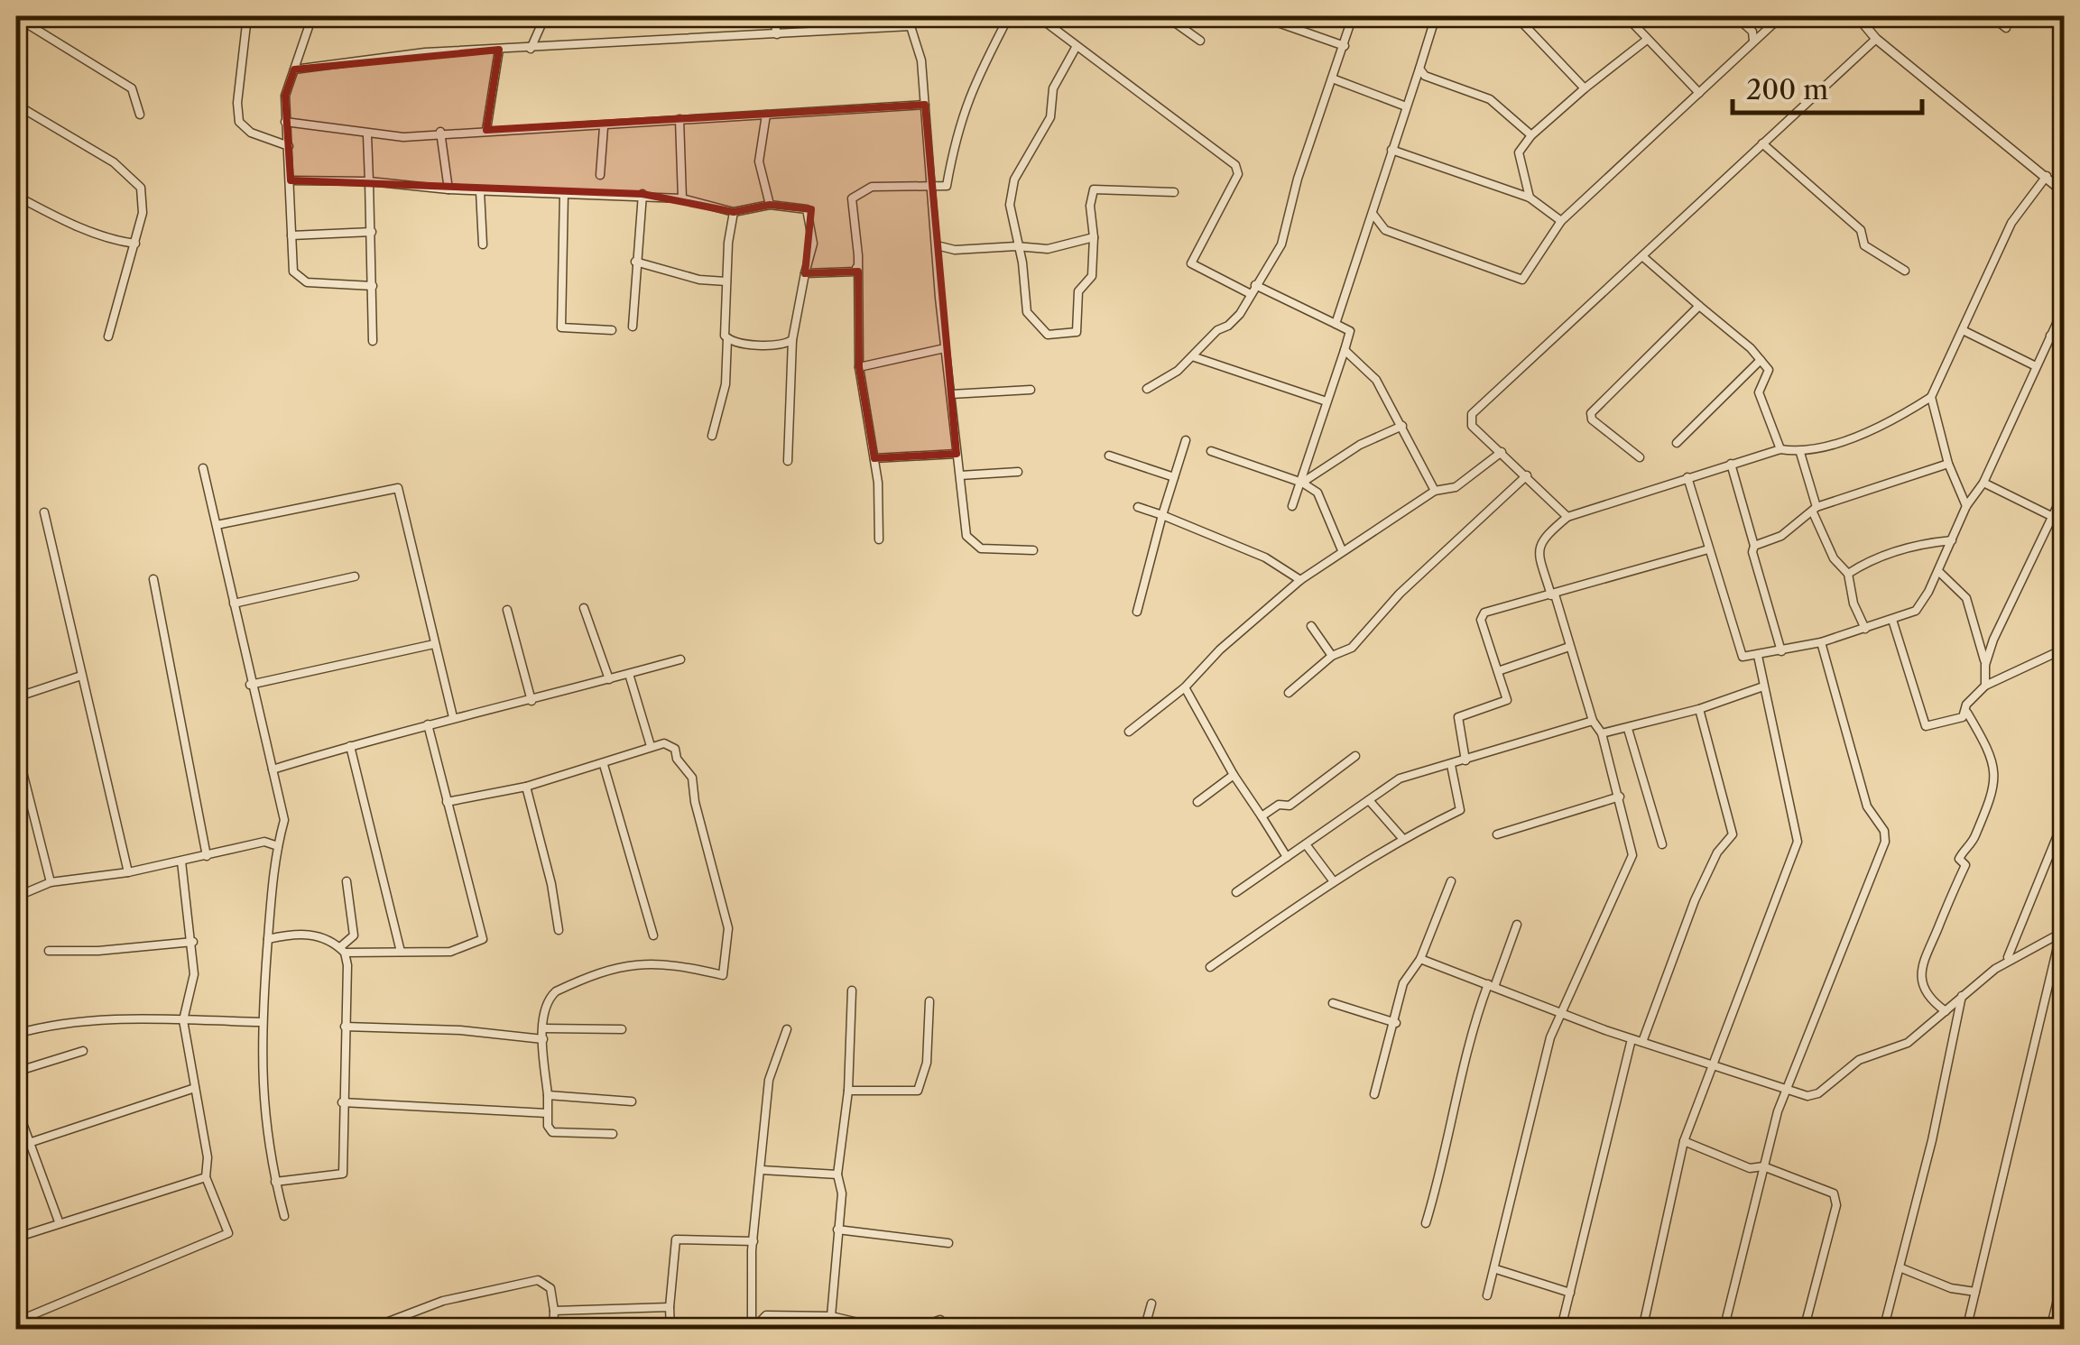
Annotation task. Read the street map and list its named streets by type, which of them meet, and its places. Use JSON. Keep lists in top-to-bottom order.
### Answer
{
  "scale_bar": "200 m"
}
